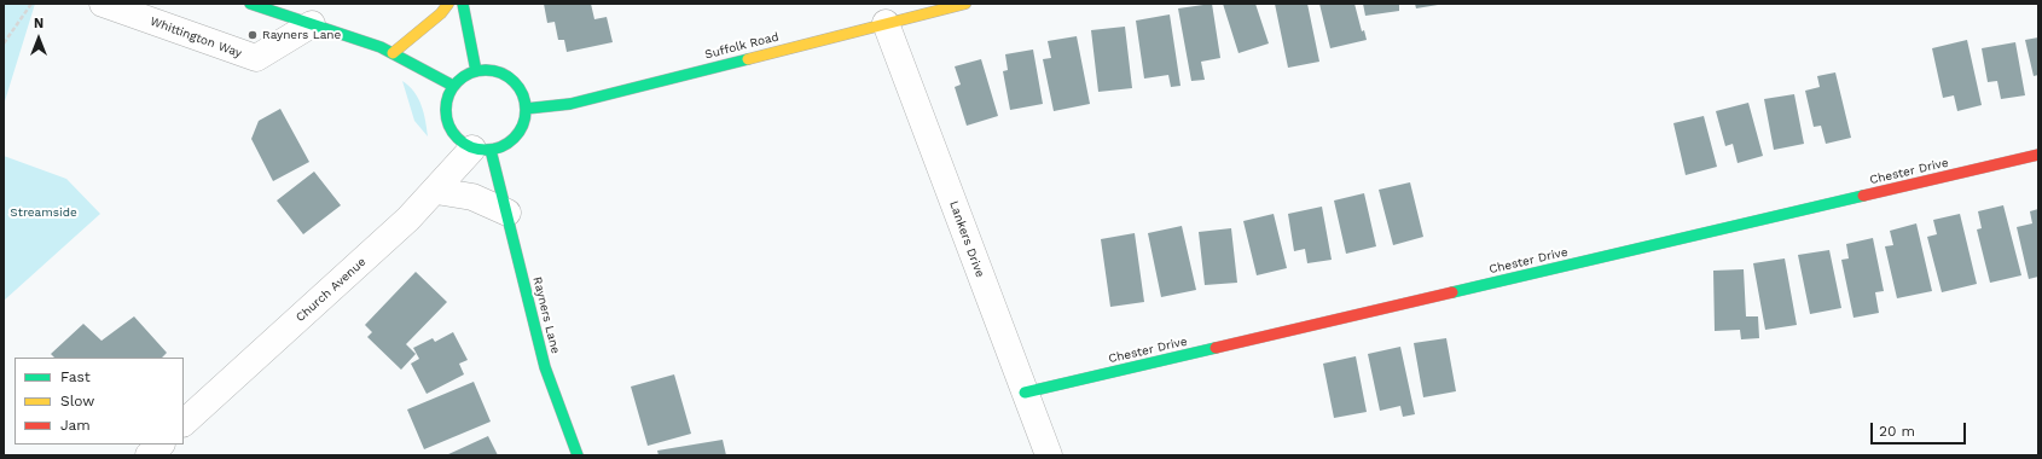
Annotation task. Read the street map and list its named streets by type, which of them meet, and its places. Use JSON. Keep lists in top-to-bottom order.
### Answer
{
  "streets": {
    "street": [
      "Whittington Way",
      "Suffolk Road",
      "Chester Drive",
      "Lankers Drive",
      "Church Avenue",
      "Rayners Lane"
    ]
  },
  "crossings": [
    ["Suffolk Road", "Lankers Drive"],
    ["Suffolk Road", "Church Avenue"],
    ["Suffolk Road", "Rayners Lane"],
    ["Chester Drive", "Lankers Drive"],
    ["Church Avenue", "Rayners Lane"]
  ],
  "parks": ["Streamside"],
  "places": ["Rayners Lane"],
  "legend": ["Fast", "Slow", "Jam"],
  "scale_bar": "20 m",
  "north": "top"
}
